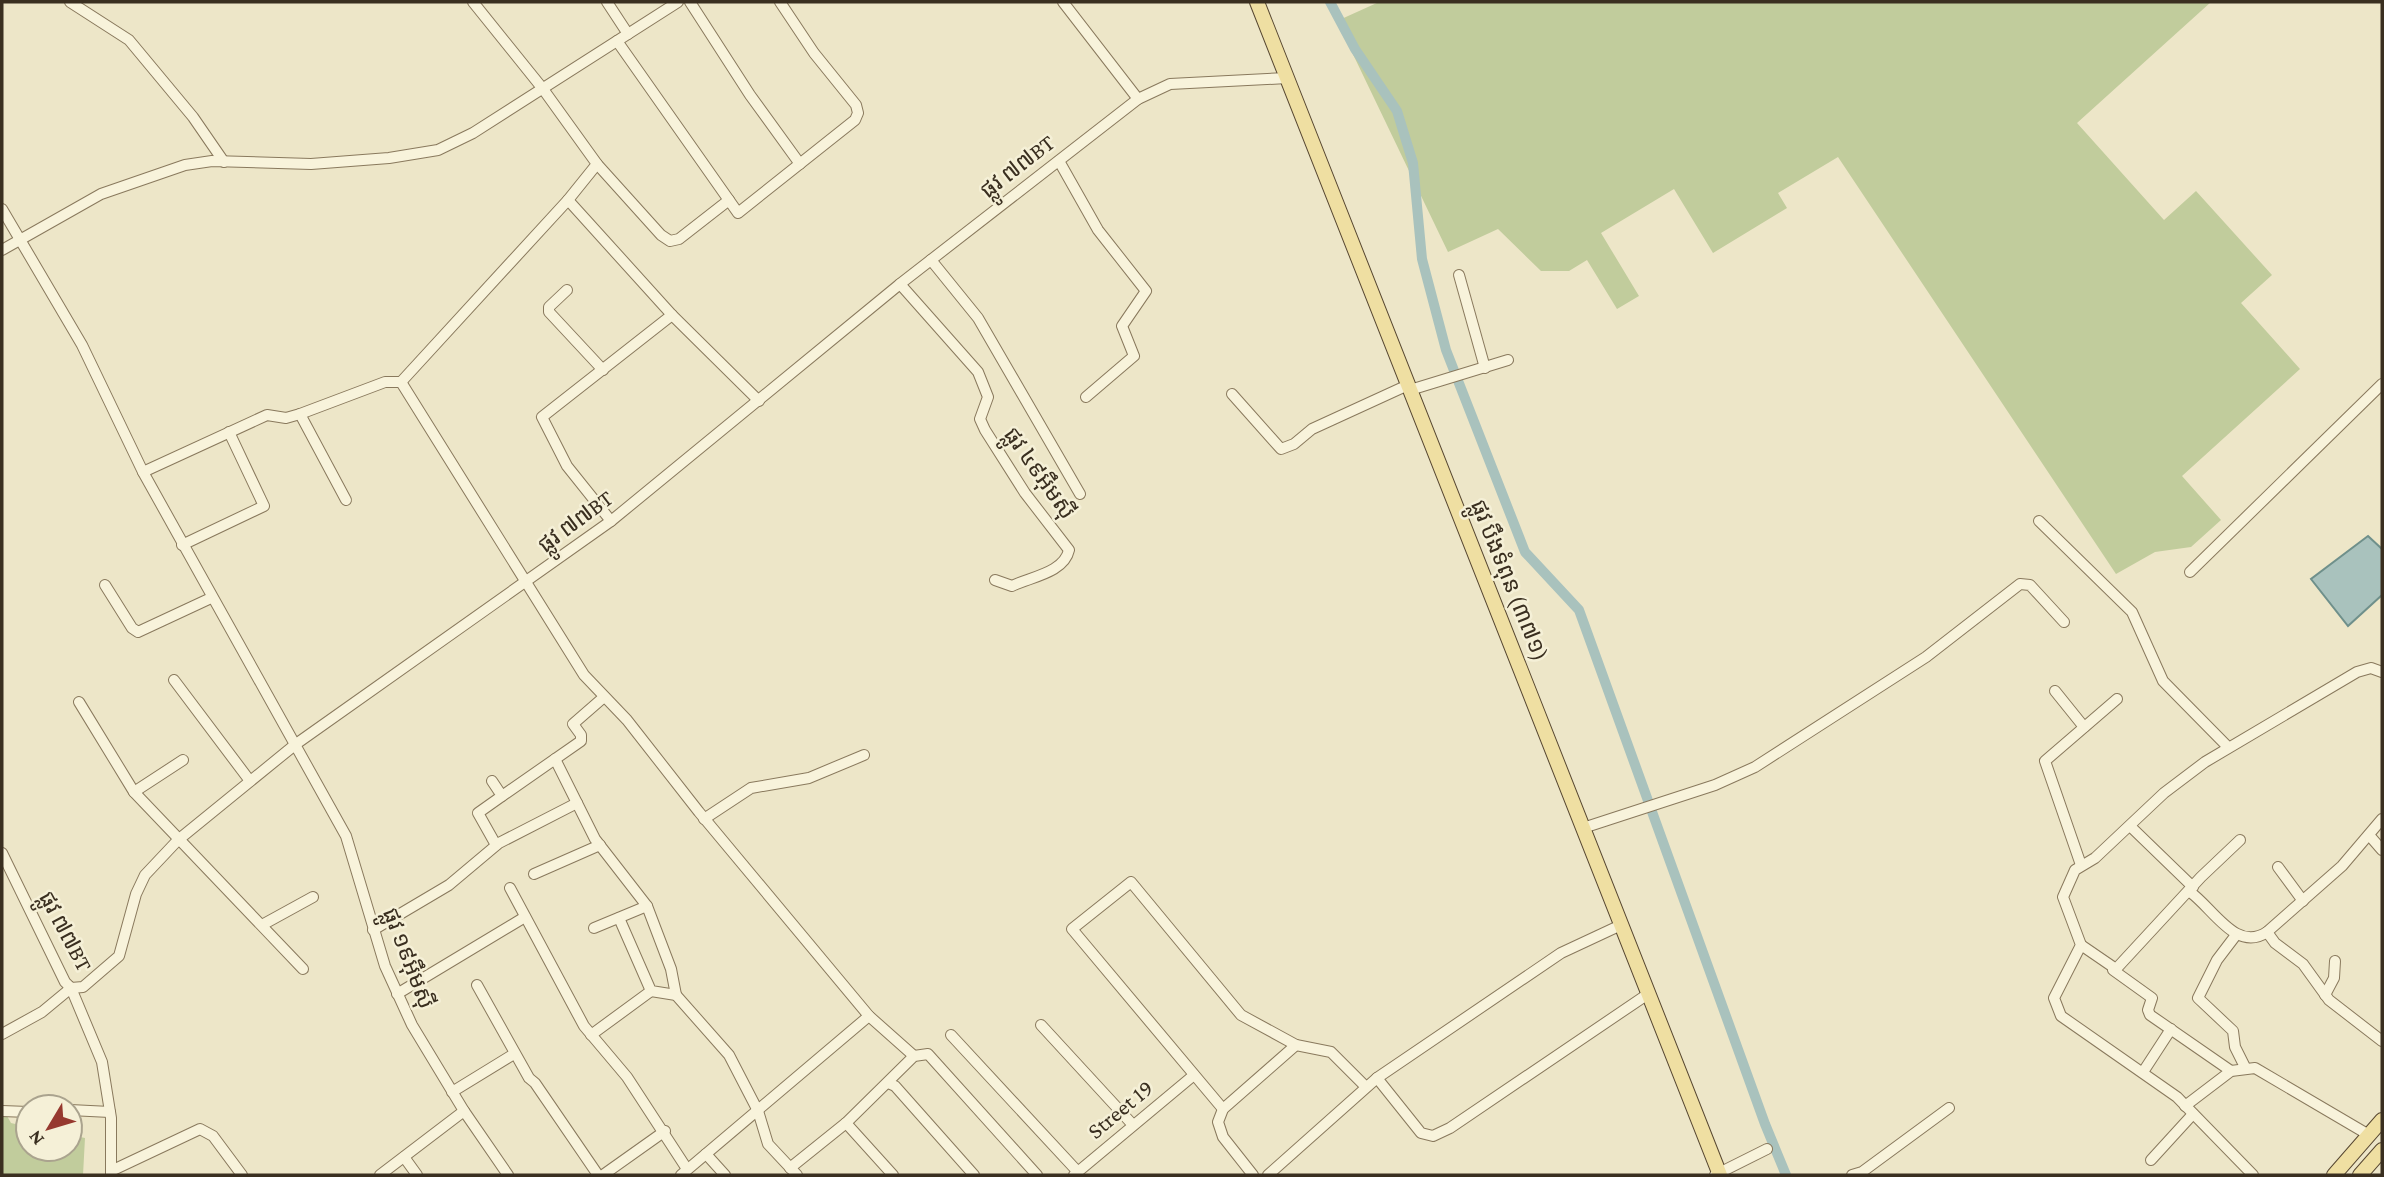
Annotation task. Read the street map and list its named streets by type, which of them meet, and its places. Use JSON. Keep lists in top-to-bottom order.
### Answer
{
  "streets": {
    "main road": ["ផ្លូវ បឹងទំពុន (៣៧១)"],
    "street": [
      "ផ្លូវ ៧៧BT",
      "ផ្លូវ ៤៩អ៊ឹមស៊ី",
      "ផ្លូវ ១៩អ៊ឹមស៊ី",
      "Street 19"
    ]
  },
  "crossings": [
    ["ផ្លូវ ៧៧BT", "ផ្លូវ ៤៩អ៊ឹមស៊ី"],
    ["ផ្លូវ ៧៧BT", "ផ្លូវ បឹងទំពុន (៣៧១)"],
    ["ផ្លូវ ៧៧BT", "ផ្លូវ ១៩អ៊ឹមស៊ី"]
  ],
  "north": "bottom left"
}
